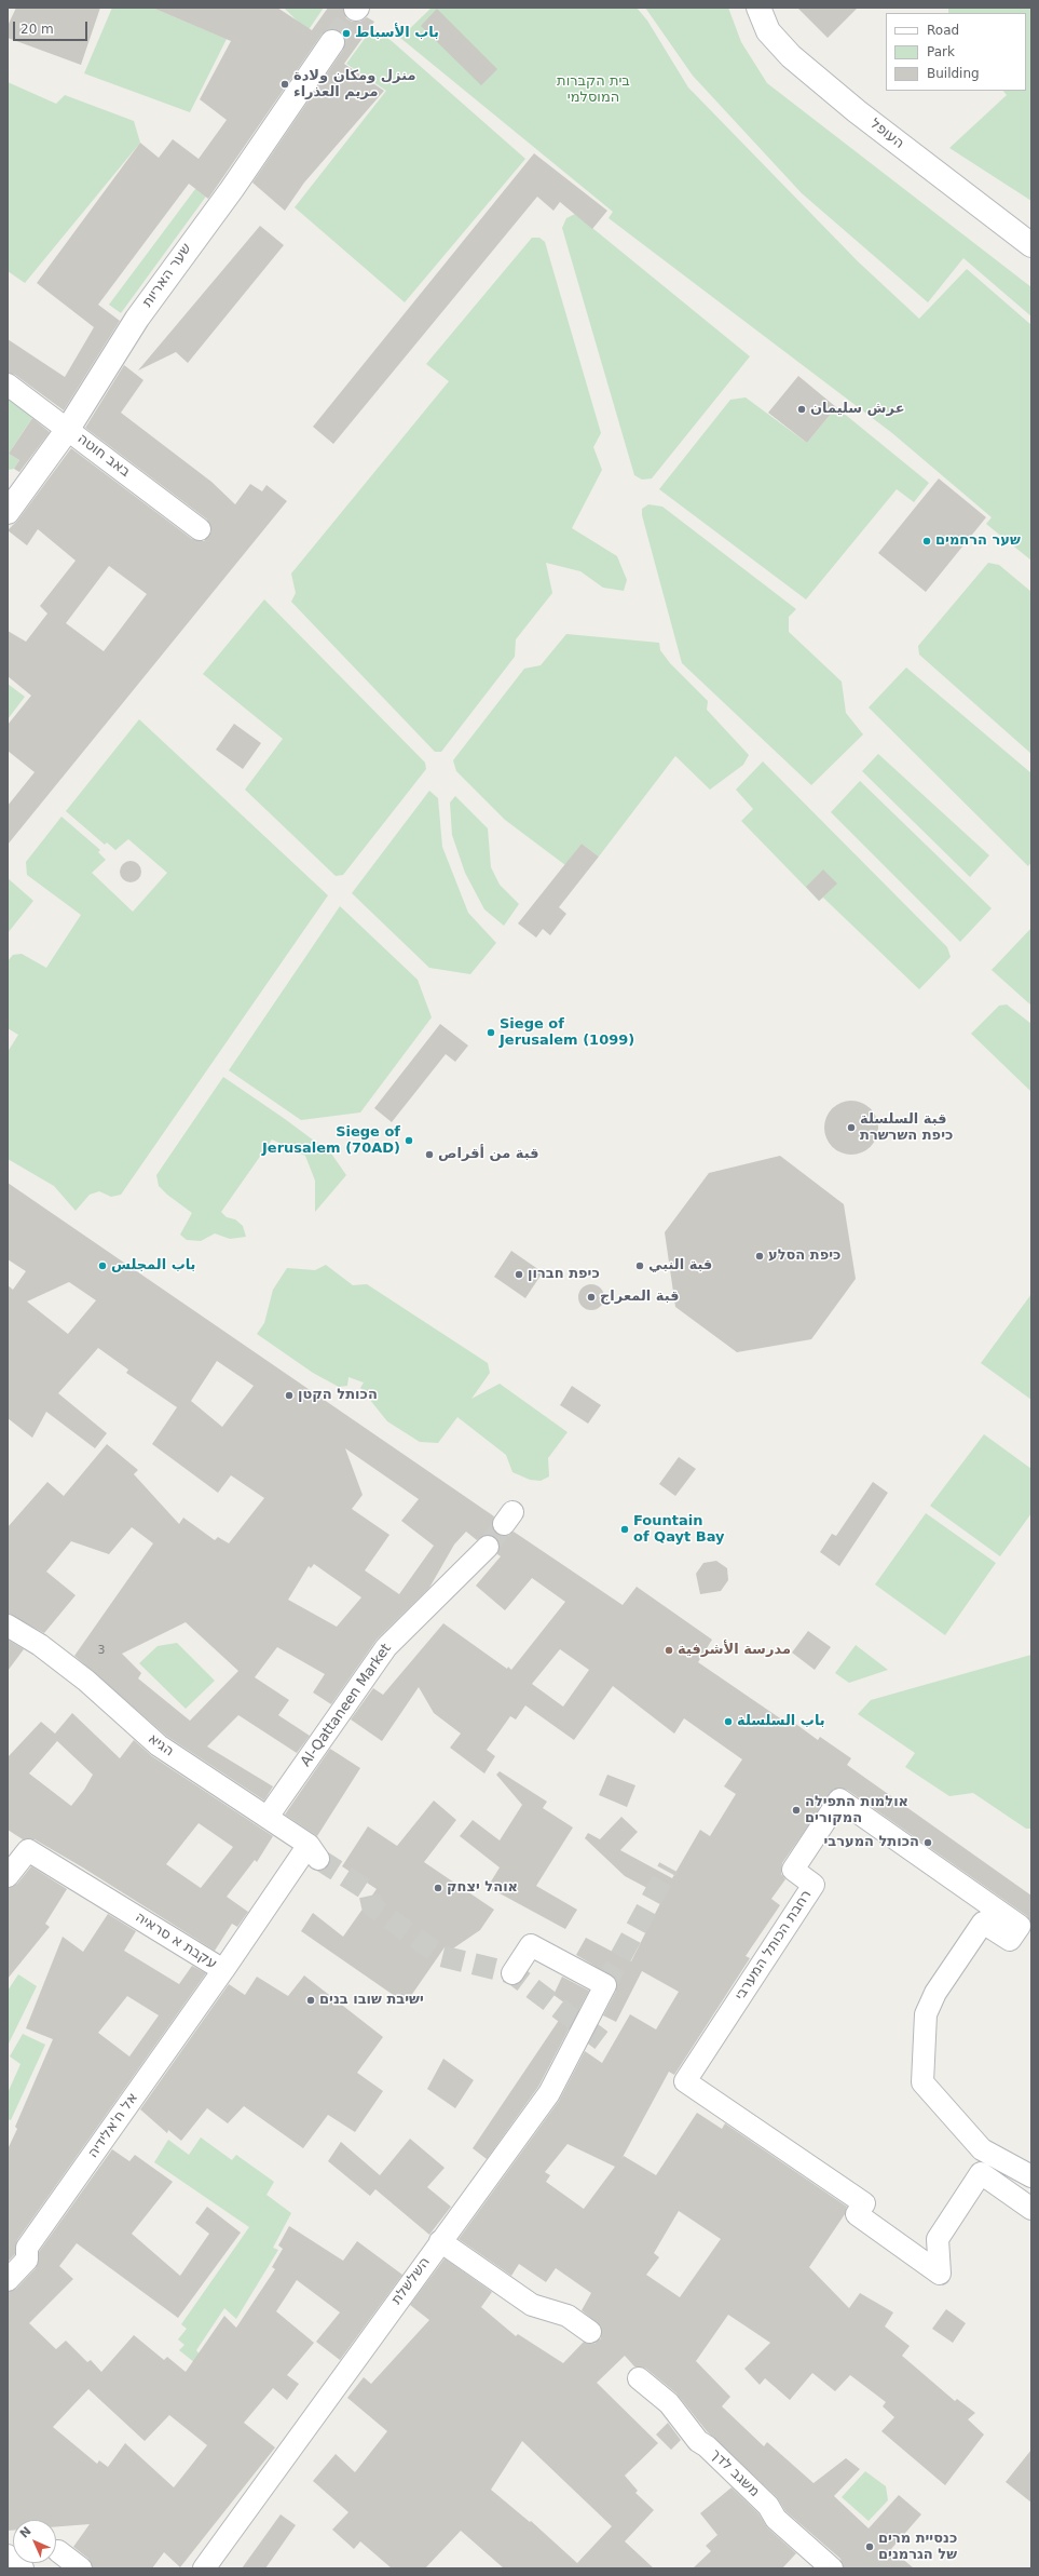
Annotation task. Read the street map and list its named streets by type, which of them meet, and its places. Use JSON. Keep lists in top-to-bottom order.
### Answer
{
  "streets": {
    "street": [
      "העופל",
      "שער האריות",
      "באב חוטה",
      "Al-Qattaneen Market",
      "הגיא",
      "עקבת א סראיה",
      "רחבת הכותל המערבי",
      "אל ח'אלידיה",
      "השלשלת",
      "משגב לדך"
    ]
  },
  "crossings": [
    ["שער האריות", "באב חוטה"],
    ["Al-Qattaneen Market", "הגיא"],
    ["הגיא", "עקבת א סראיה"],
    ["עקבת א סראיה", "אל ח'אלידיה"]
  ],
  "parks": ["בית הקברות המוסלמי"],
  "places": [
    "باب الأسباط",
    "منزل ومكان ولادة مريم العذراء",
    "عرش سليمان",
    "שער הרחמים",
    "Siege of Jerusalem (1099)",
    "قبة السلسلة כיפת השרשרת",
    "Siege of Jerusalem (70AD)",
    "قبة من أقراص",
    "כיפת הסלע",
    "باب المجلس",
    "قبة النبي",
    "כיפת חברון",
    "قبة المعراج",
    "הכותל הקטן",
    "Fountain of Qayt Bay",
    "مدرسة الأشرفية",
    "باب السلسلة",
    "אולמות התפילה המקורים",
    "הכותל המערבי",
    "אוהל יצחק",
    "ישיבת שובו בנים",
    "כנסיית מרים של הגרמנים"
  ],
  "house_numbers": ["3"],
  "legend": ["Road", "Park", "Building"],
  "scale_bar": "20 m",
  "north": "top left"
}
